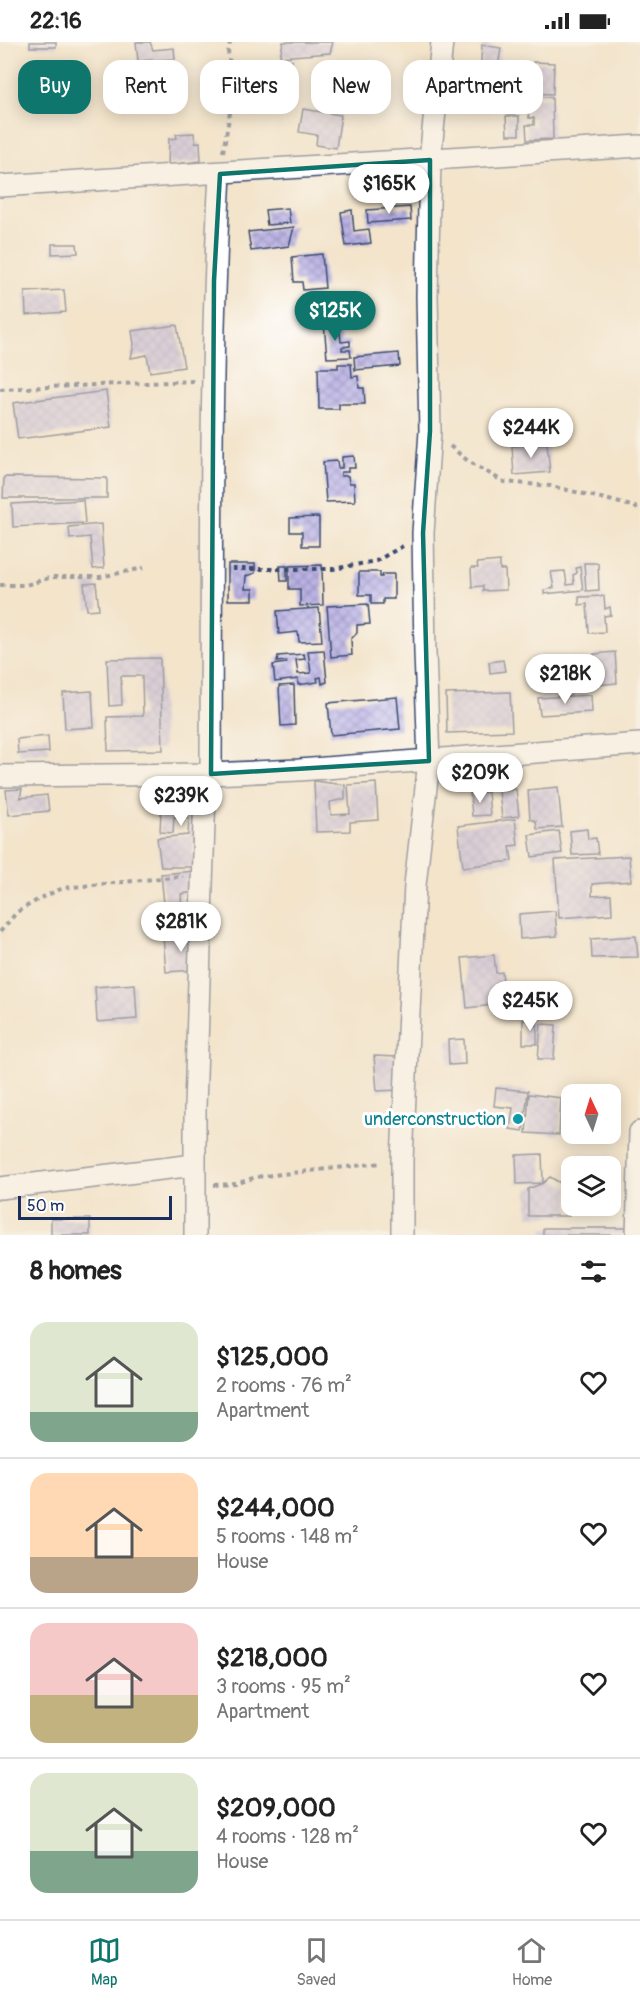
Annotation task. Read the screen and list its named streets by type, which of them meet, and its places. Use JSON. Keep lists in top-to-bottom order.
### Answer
{
  "places": ["underconstruction"],
  "scale_bar": "50 m",
  "north": "top",
  "page": {
    "status": "22:16",
    "chip": [
      "Buy",
      "Rent",
      "Filters",
      "New",
      "Apartment"
    ],
    "price": [
      "$165K",
      "$125K",
      "$244K",
      "$218K",
      "$209K",
      "$239K",
      "$281K",
      "$245K"
    ],
    "scale": "50 m",
    "heading": "8 homes",
    "list": [
      {
        "name": "$125,000",
        "note": "2 rooms · 76 m² · Apartment"
      },
      {
        "name": "$244,000",
        "note": "5 rooms · 148 m² · House"
      },
      {
        "name": "$218,000",
        "note": "3 rooms · 95 m² · Apartment"
      },
      {
        "name": "$209,000",
        "note": "4 rooms · 128 m² · House"
      }
    ],
    "tabs": ["Map", "Saved", "Home"]
  }
}
